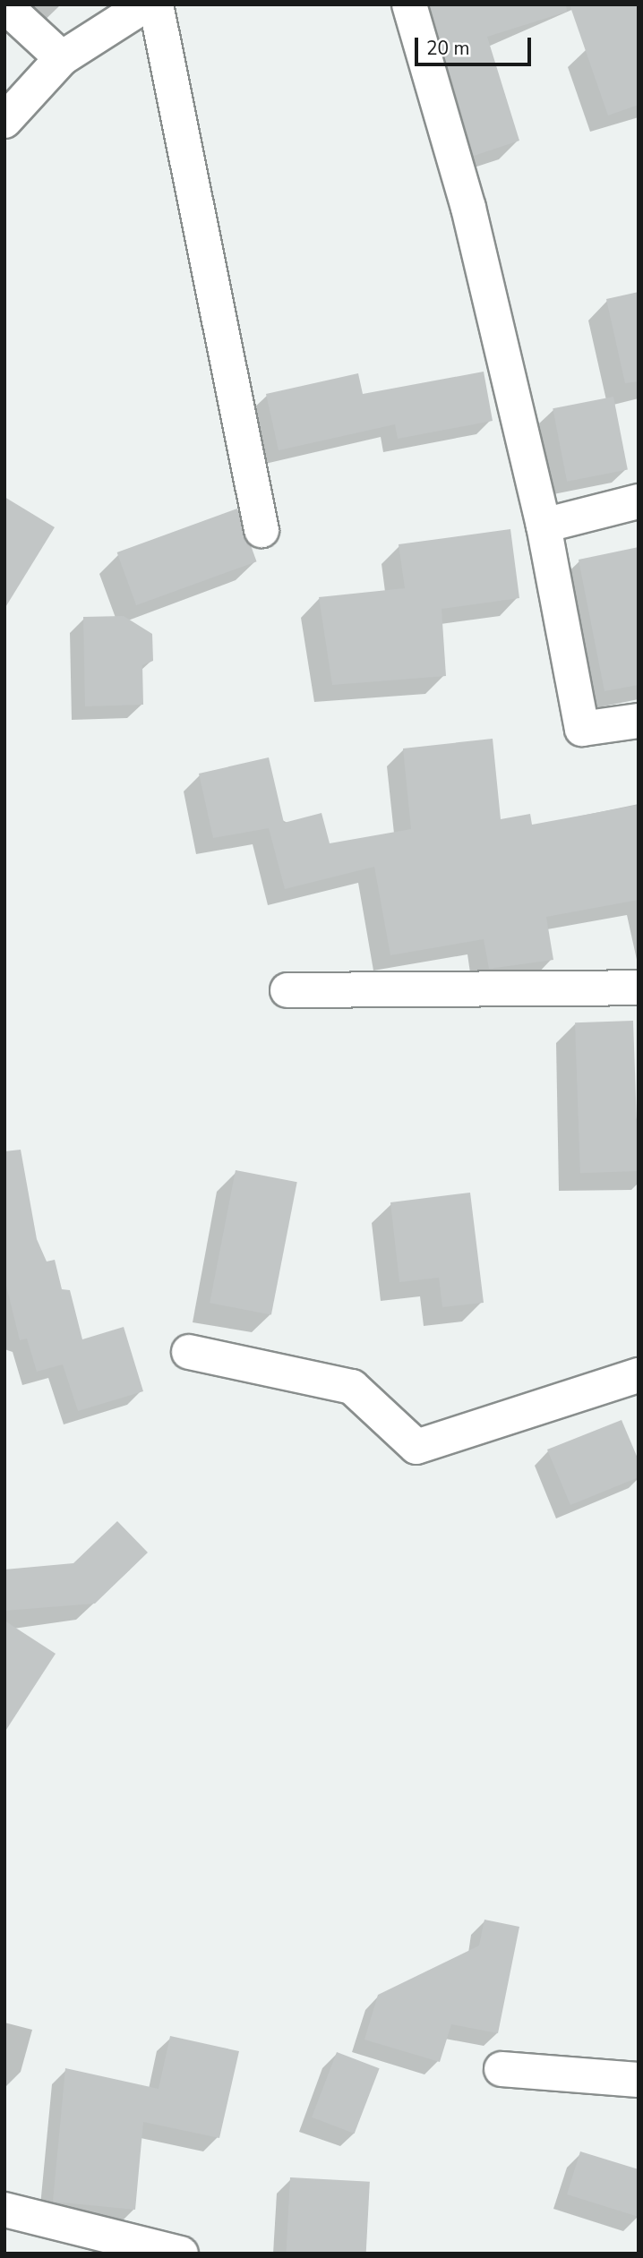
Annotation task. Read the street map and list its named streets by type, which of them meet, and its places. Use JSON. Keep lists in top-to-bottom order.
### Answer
{
  "scale_bar": "20 m"
}
